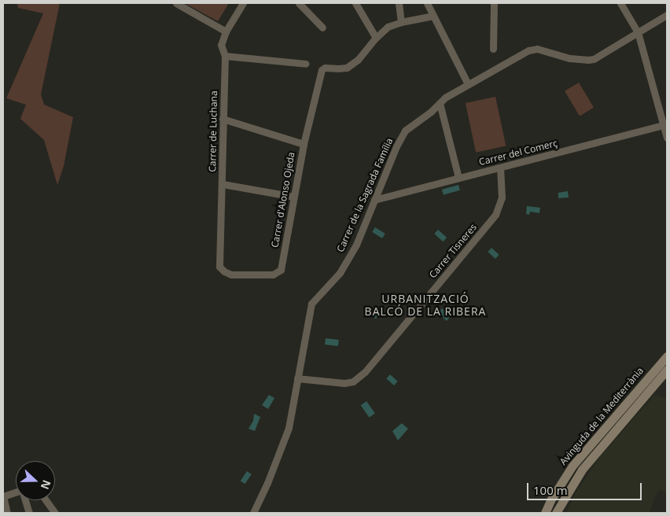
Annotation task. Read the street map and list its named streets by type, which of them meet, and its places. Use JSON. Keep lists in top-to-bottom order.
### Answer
{
  "streets": {
    "main road": ["Avinguda de la Mediterrània"],
    "street": [
      "Carrer de Luchana",
      "Carrer del Comerç",
      "Carrer de la Sagrada Família",
      "Carrer d'Alonso Ojeda",
      "Carrer Tisneres"
    ]
  },
  "crossings": [
    ["Carrer de Luchana", "Carrer d'Alonso Ojeda"],
    ["Carrer del Comerç", "Carrer de la Sagrada Família"],
    ["Carrer del Comerç", "Carrer Tisneres"],
    ["Carrer de la Sagrada Família", "Carrer Tisneres"]
  ],
  "districts": ["URBANITZACIÓ BALCÓ DE LA RIBERA"],
  "scale_bar": "100 m",
  "north": "right"
}
